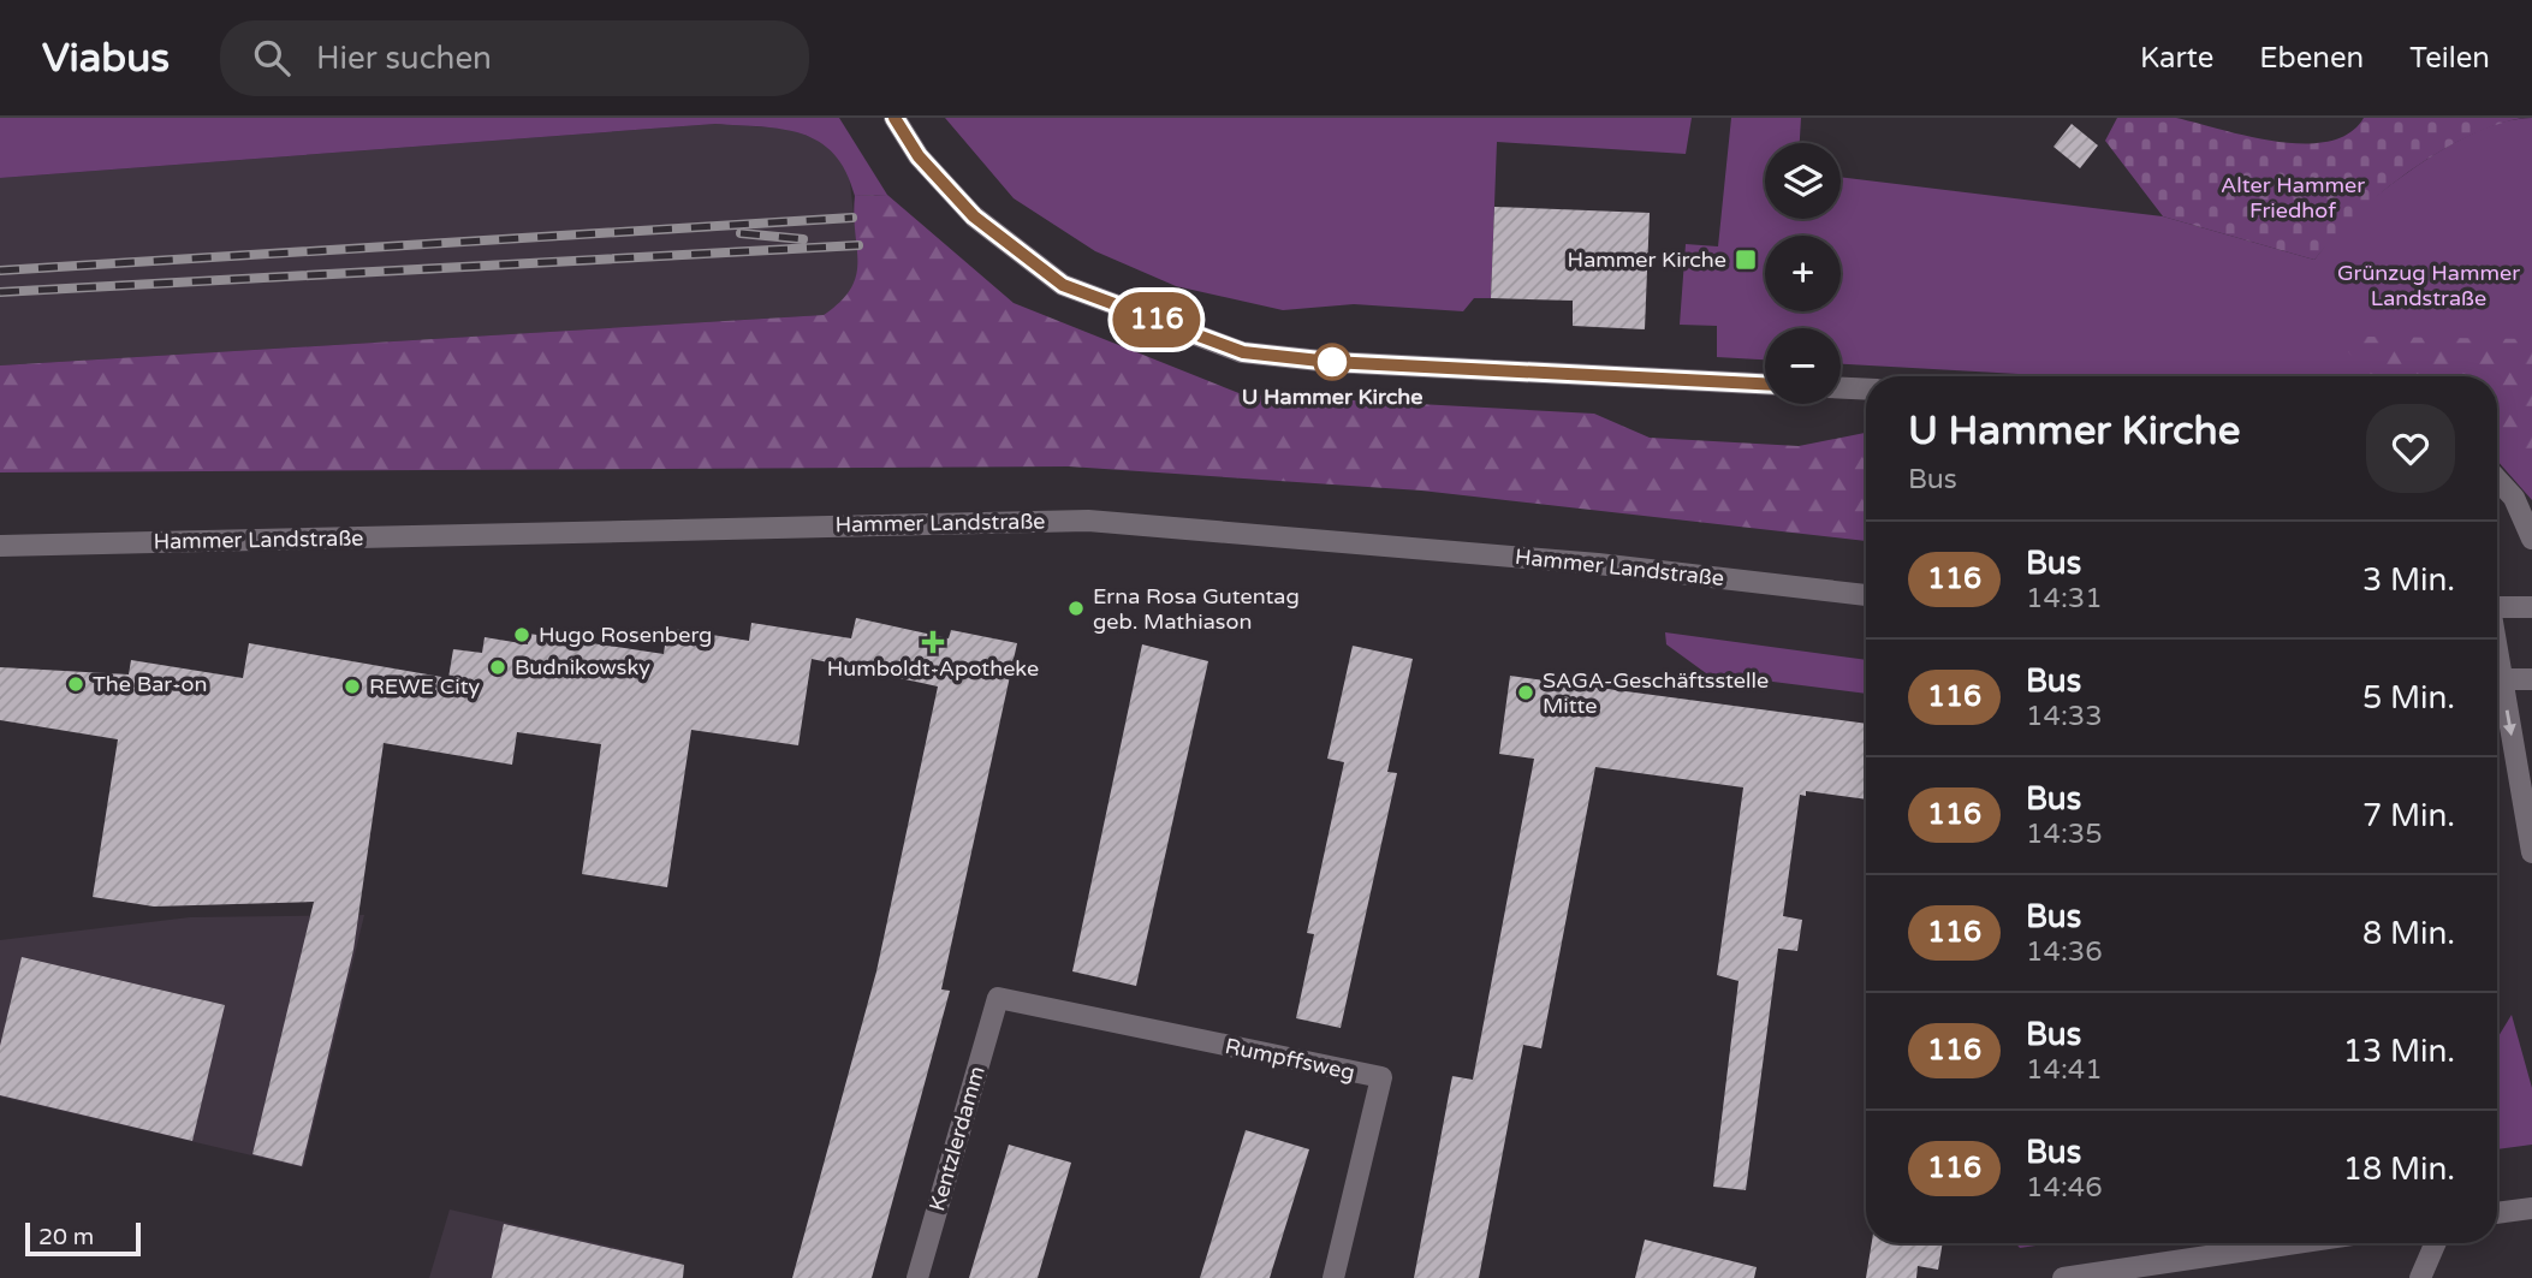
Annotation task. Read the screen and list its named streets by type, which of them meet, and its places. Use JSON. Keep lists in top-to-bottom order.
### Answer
{
  "streets": {
    "street": ["Hammer Landstraße", "Rumpffsweg", "Kentzlerdamm"]
  },
  "crossings": [
    ["Rumpffsweg", "Kentzlerdamm"]
  ],
  "parks": ["Alter Hammer Friedhof", "Grünzug Hammer Landstraße"],
  "places": {
    "transit": ["Hammer Kirche"],
    "other": [
      "U Hammer Kirche",
      "Erna Rosa Gutentag geb. Mathiason",
      "Hugo Rosenberg",
      "Budnikowsky",
      "The Bar-on",
      "REWE City",
      "SAGA-Geschäftsstelle Mitte"
    ],
    "health": ["Humboldt-Apotheke"]
  },
  "lines": ["bus line 116"],
  "scale_bar": "20 m",
  "page": {
    "header": "Viabus",
    "search": "Hier suchen",
    "nav": ["Karte", "Ebenen", "Teilen"],
    "on_map": "116",
    "map_buttons": ["+", "−"],
    "heading": ["U Hammer Kirche", "Bus"],
    "list": [
      {
        "mark": "116",
        "name": "Bus",
        "note": "14:31",
        "value": "3 Min."
      },
      {
        "mark": "116",
        "name": "Bus",
        "note": "14:33",
        "value": "5 Min."
      },
      {
        "mark": "116",
        "name": "Bus",
        "note": "14:35",
        "value": "7 Min."
      },
      {
        "mark": "116",
        "name": "Bus",
        "note": "14:36",
        "value": "8 Min."
      },
      {
        "mark": "116",
        "name": "Bus",
        "note": "14:41",
        "value": "13 Min."
      },
      {
        "mark": "116",
        "name": "Bus",
        "note": "14:46",
        "value": "18 Min."
      }
    ],
    "scale": "20 m"
  }
}
